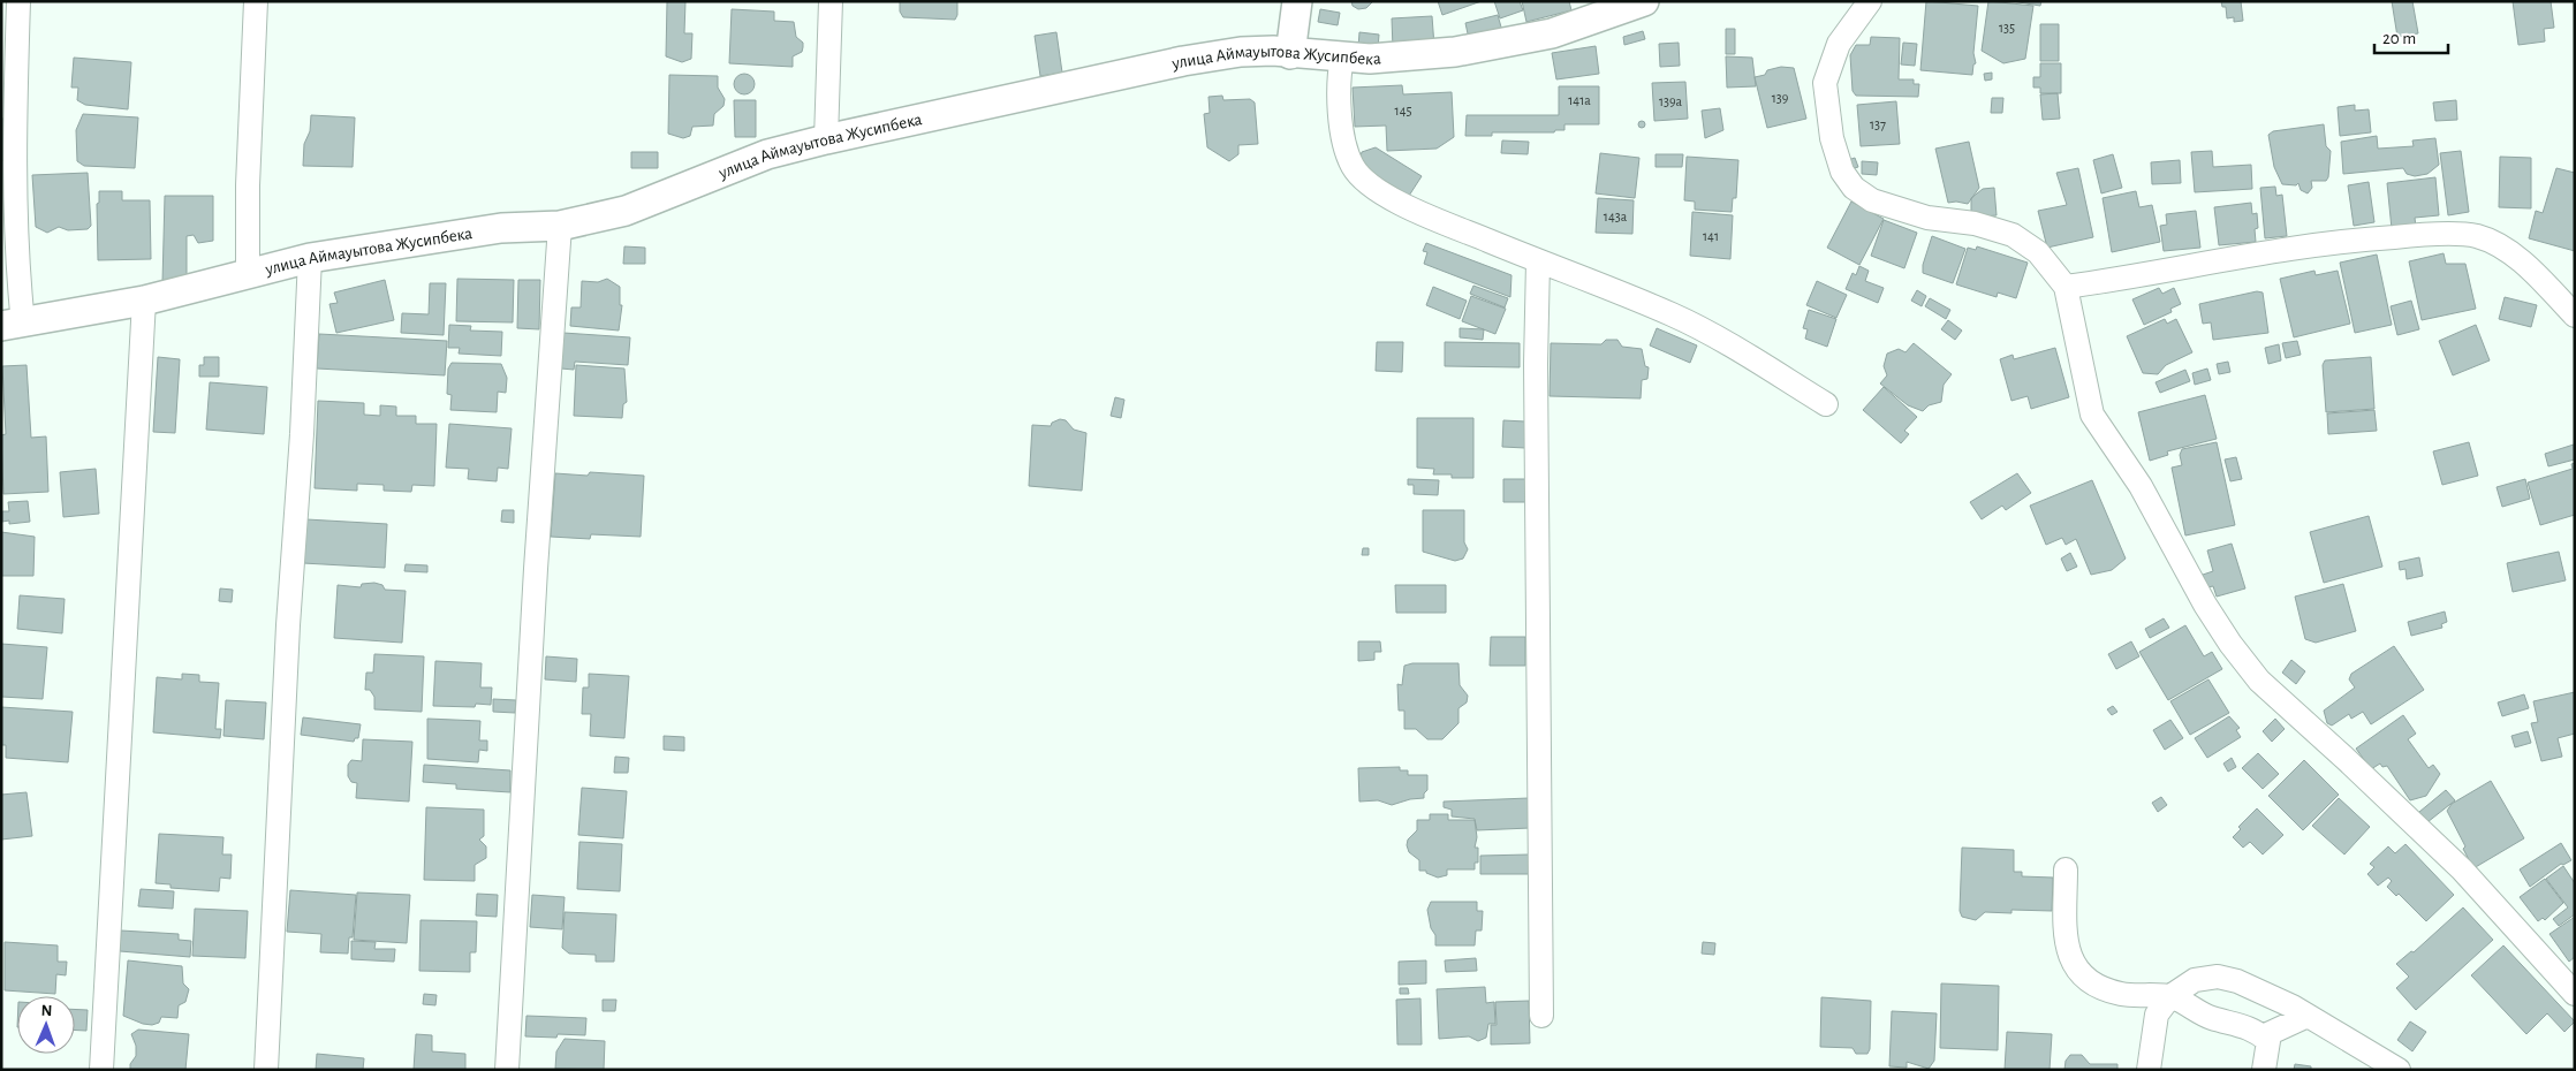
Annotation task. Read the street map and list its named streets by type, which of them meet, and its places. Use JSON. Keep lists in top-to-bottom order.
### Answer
{
  "streets": {
    "street": ["улица Аймауытова Жусипбека"]
  },
  "house_numbers": [
    "135",
    "139",
    "141а",
    "139а",
    "145",
    "137",
    "143а",
    "141"
  ],
  "scale_bar": "20 m",
  "north": "top"
}
